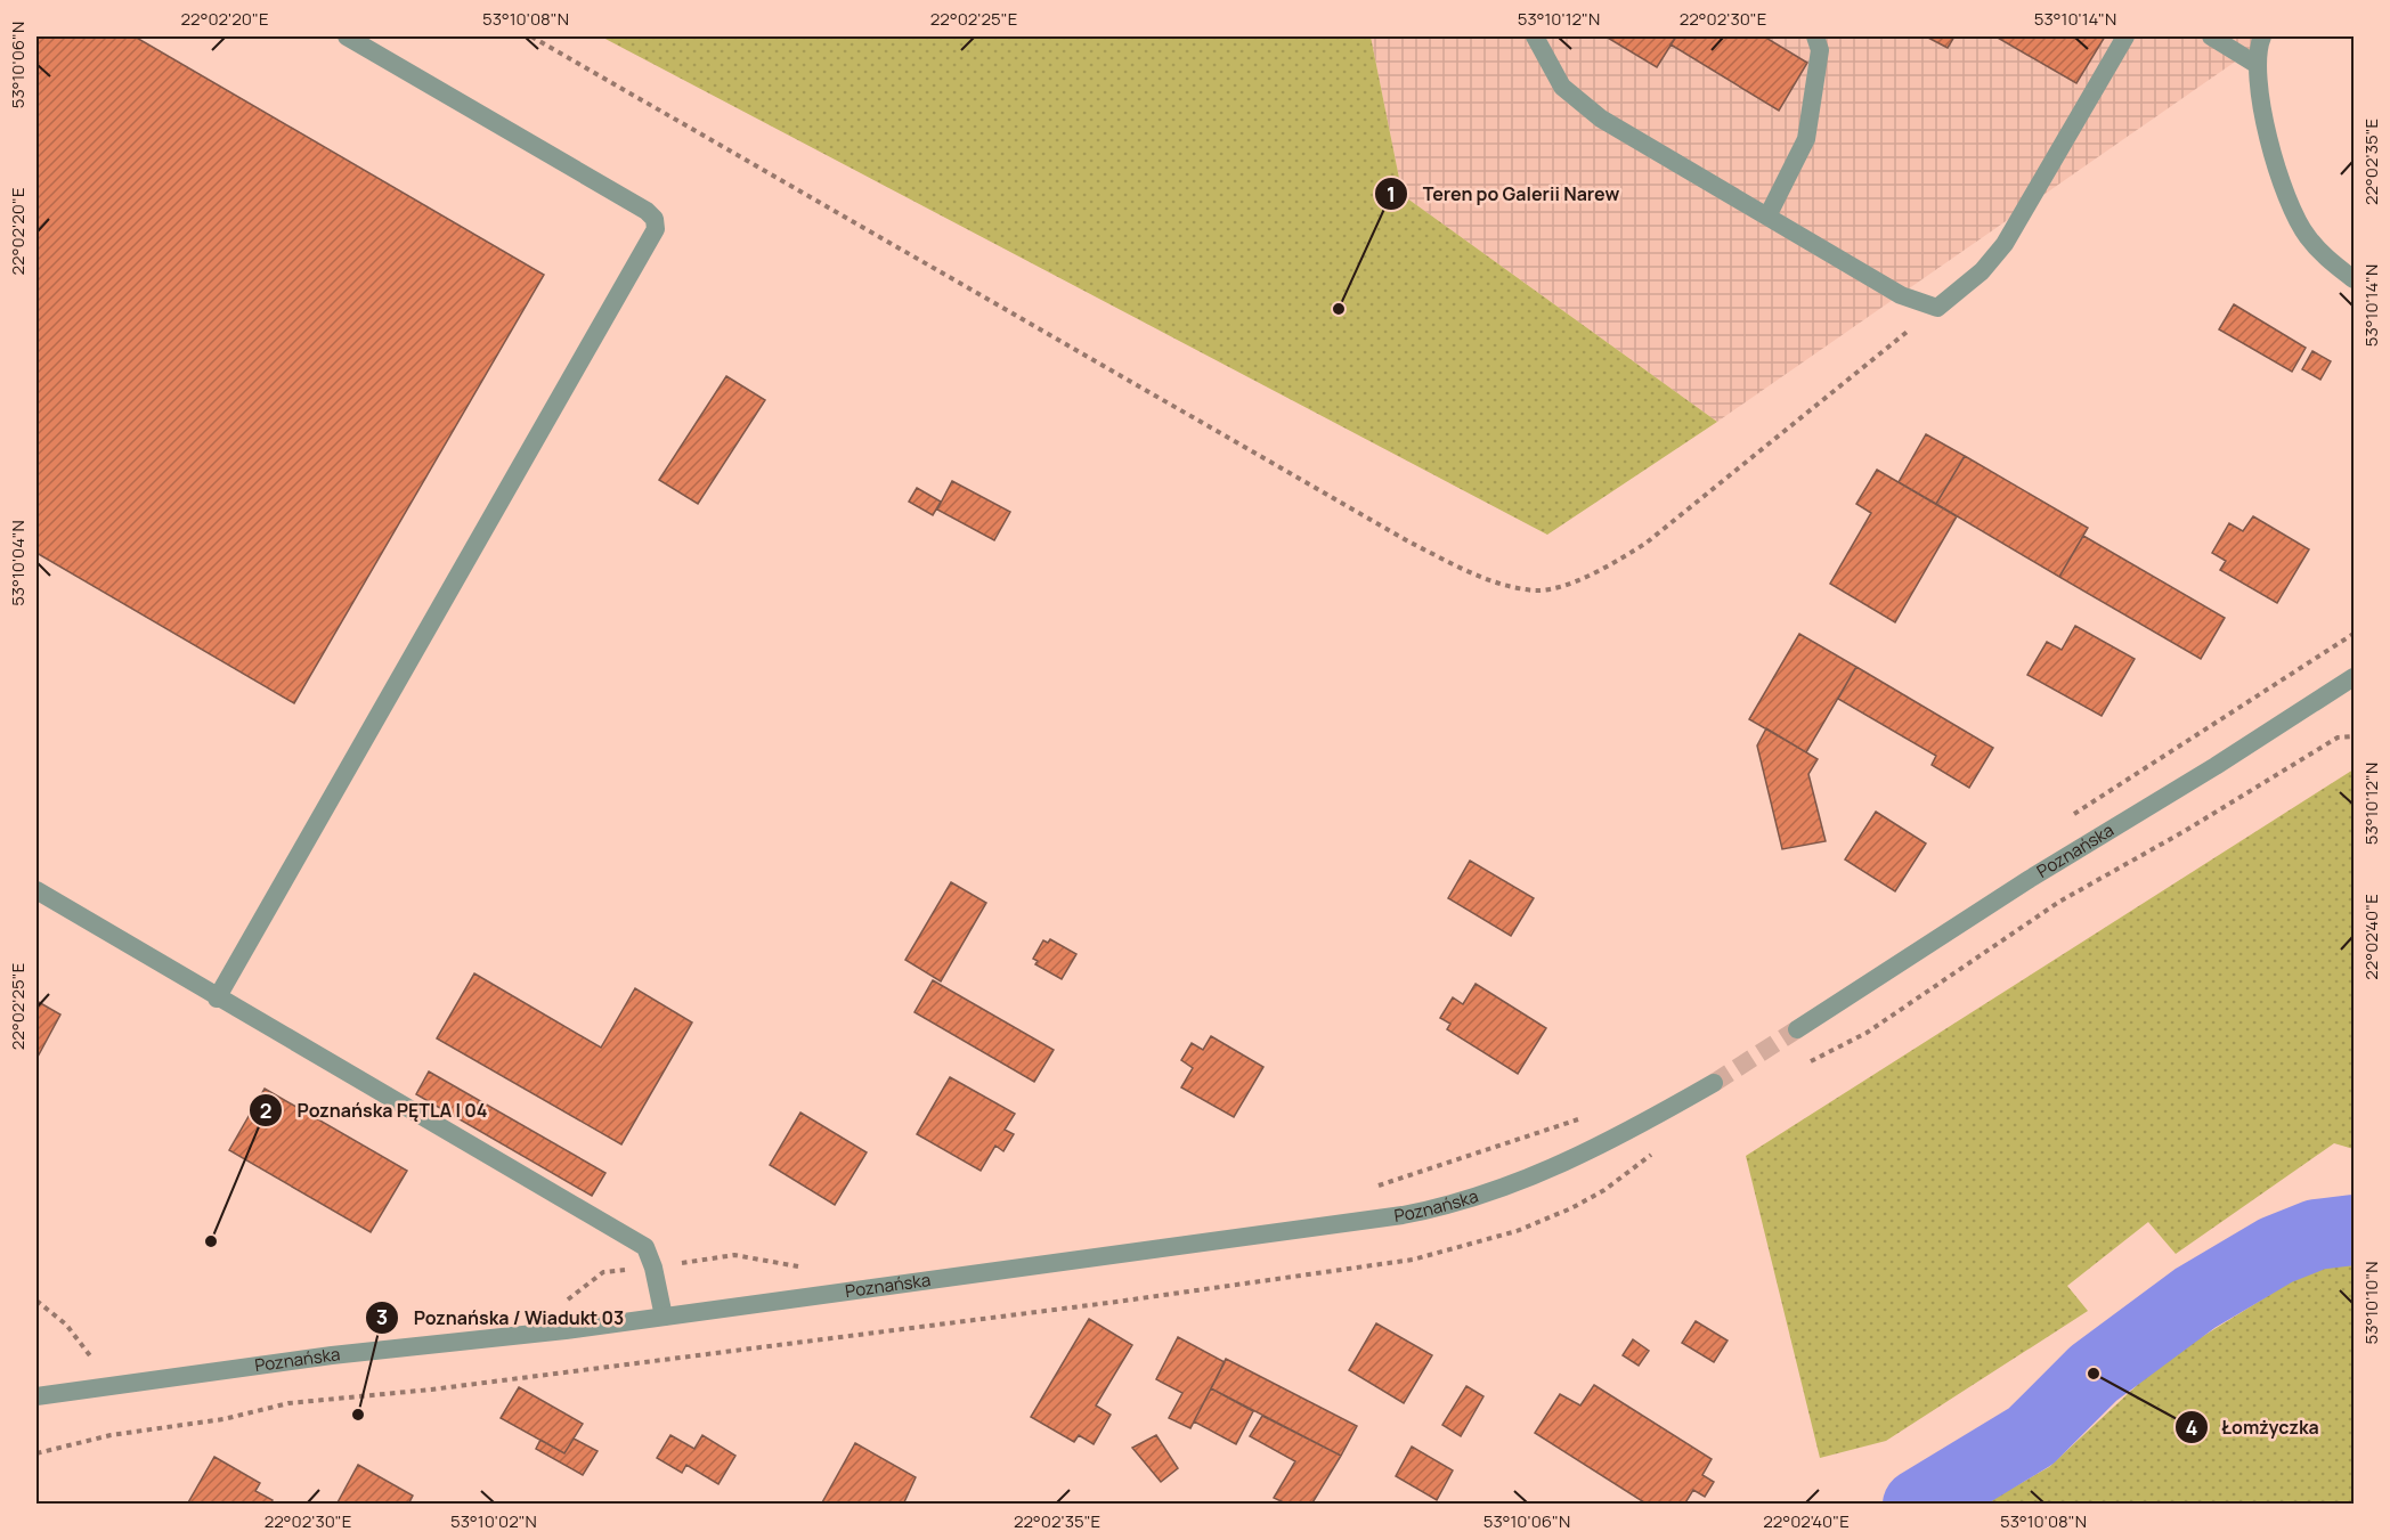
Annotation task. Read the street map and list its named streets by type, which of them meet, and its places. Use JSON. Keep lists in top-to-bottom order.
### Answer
{
  "streets": {
    "street": ["Poznańska"]
  },
  "places": [
    "Teren po Galerii Narew",
    "Poznańska PĘTLA I 04",
    "Łomżyczka",
    "Poznańska / Wiadukt 03"
  ],
  "coordinates": [
    "22°02'20\"E",
    "53°10'08\"N",
    "22°02'25\"E",
    "53°10'12\"N",
    "22°02'30\"E",
    "53°10'14\"N",
    "53°10'06\"N",
    "22°02'35\"E",
    "53°10'04\"N",
    "22°02'40\"E",
    "53°10'10\"N",
    "53°10'02\"N"
  ]
}
